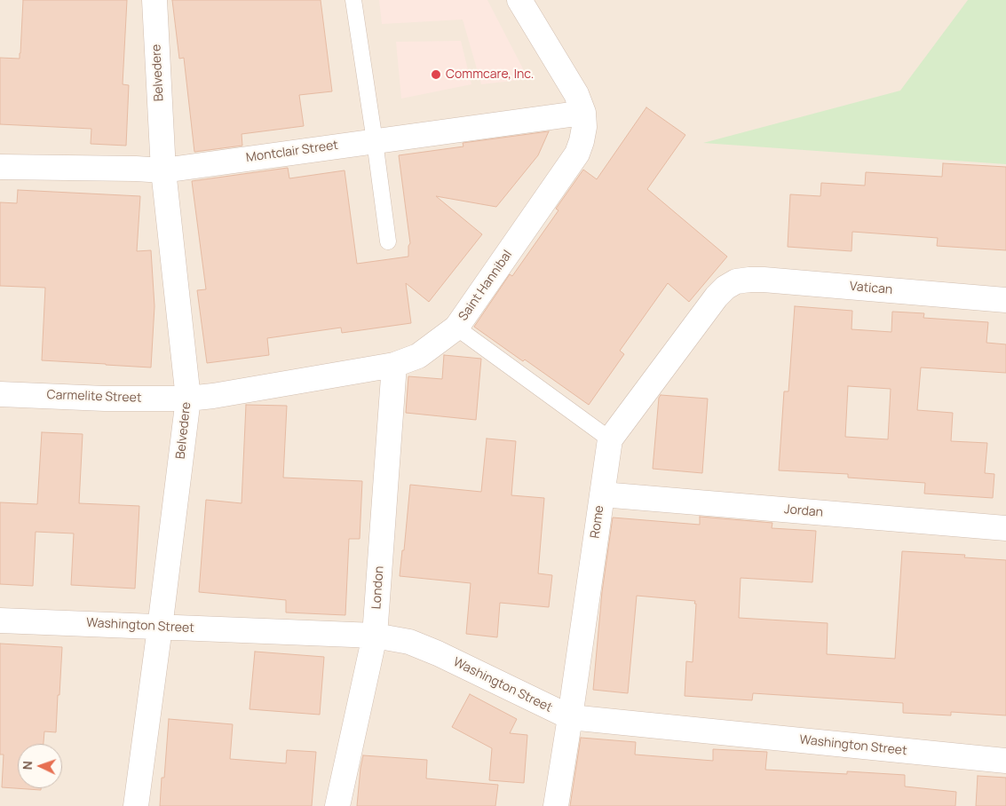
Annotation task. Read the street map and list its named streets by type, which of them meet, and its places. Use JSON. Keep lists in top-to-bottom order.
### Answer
{
  "streets": {
    "street": [
      "Belvedere",
      "Montclair Street",
      "Saint Hannibal",
      "Vatican",
      "Carmelite Street",
      "Jordan",
      "Rome",
      "London",
      "Washington Street"
    ]
  },
  "crossings": [
    ["Belvedere", "Montclair Street"],
    ["Belvedere", "Saint Hannibal"],
    ["Belvedere", "Carmelite Street"],
    ["Belvedere", "Washington Street"],
    ["Montclair Street", "Saint Hannibal"],
    ["Saint Hannibal", "Carmelite Street"],
    ["Saint Hannibal", "London"],
    ["Vatican", "Rome"],
    ["Jordan", "Rome"],
    ["Rome", "Washington Street"],
    ["London", "Washington Street"]
  ],
  "places": ["Commcare, Inc."],
  "north": "left"
}
